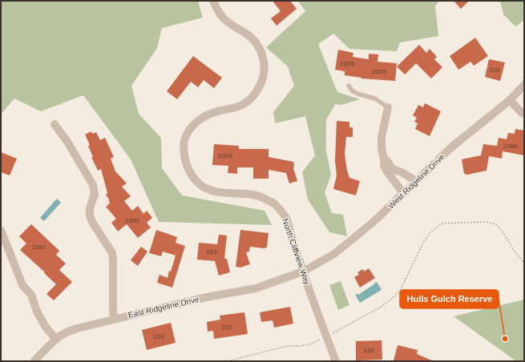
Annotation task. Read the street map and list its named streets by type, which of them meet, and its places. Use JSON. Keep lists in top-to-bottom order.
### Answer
{
  "streets": {
    "street": ["West Ridgeline Drive", "North Cliffview Way", "East Ridgeline Drive"]
  },
  "crossings": [
    ["West Ridgeline Drive", "North Cliffview Way"],
    ["West Ridgeline Drive", "East Ridgeline Drive"],
    ["North Cliffview Way", "East Ridgeline Drive"]
  ],
  "places": ["Hulls Gulch Reserve"],
  "house_numbers": [
    "2328",
    "325",
    "2320",
    "2380",
    "2393",
    "2399",
    "2361",
    "163",
    "162",
    "204",
    "139"
  ]
}
